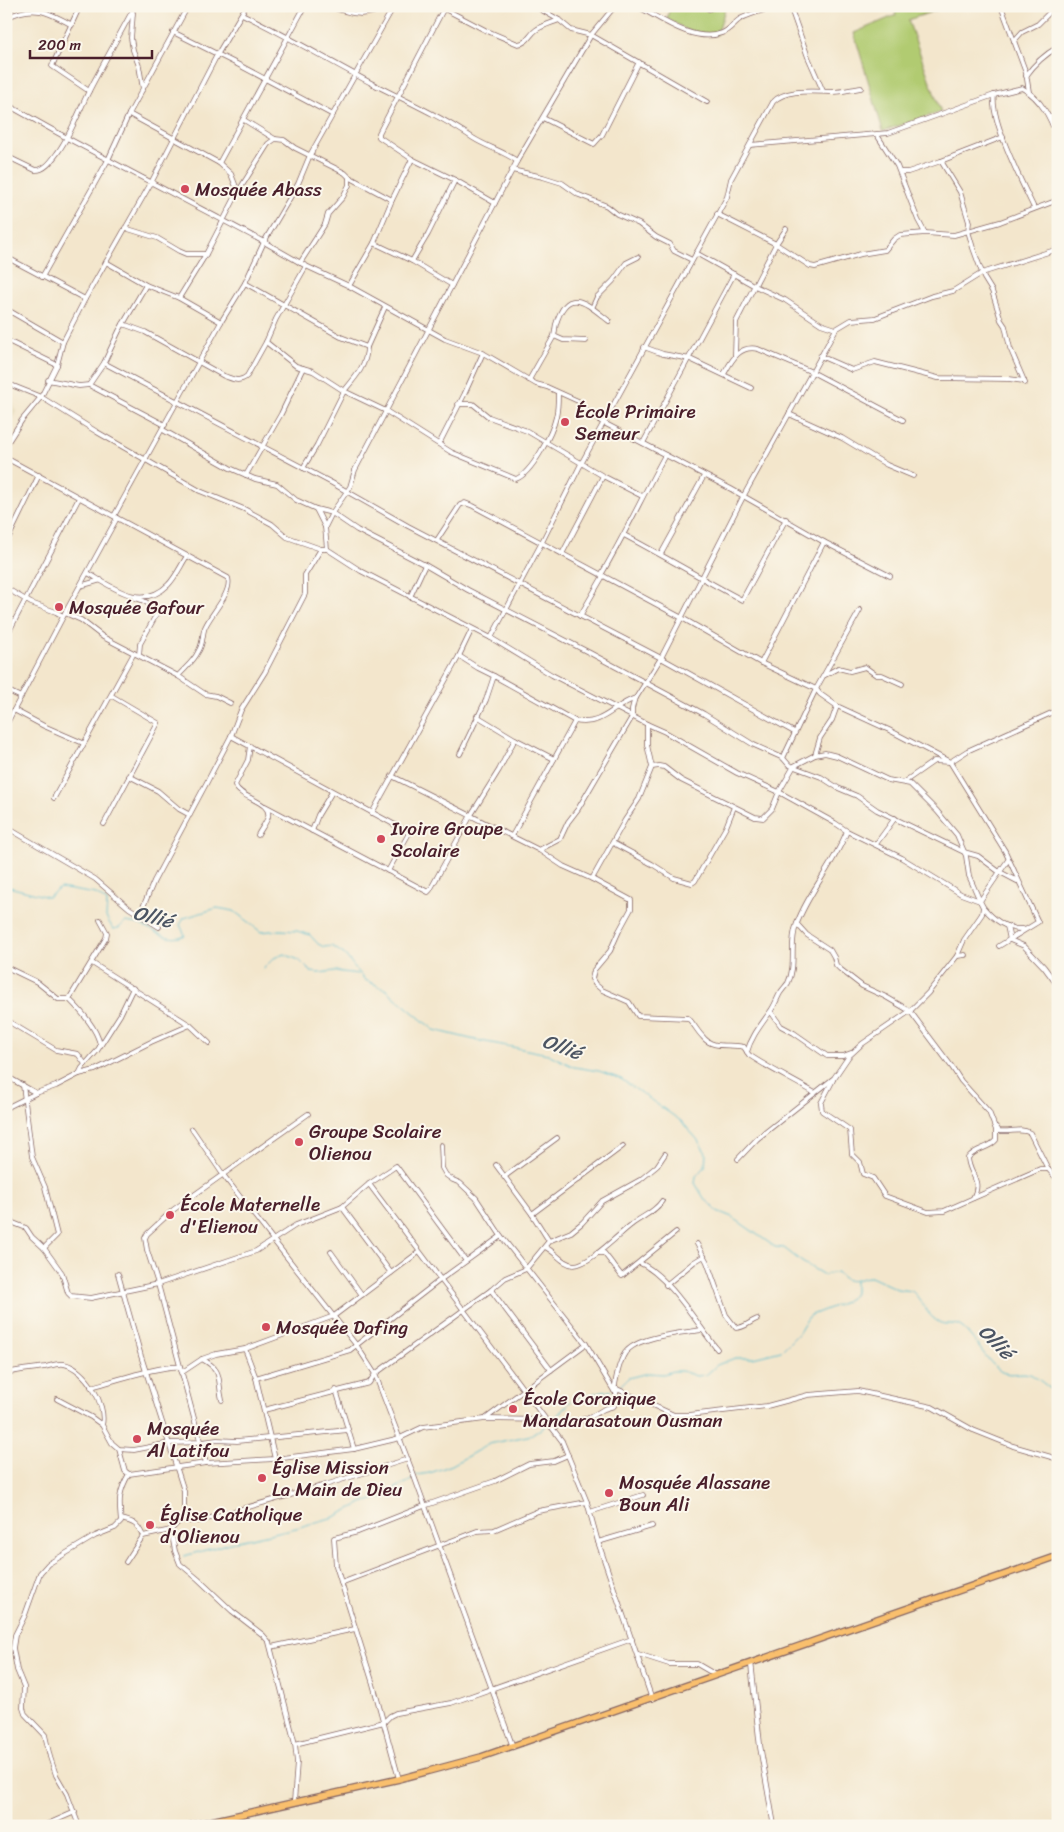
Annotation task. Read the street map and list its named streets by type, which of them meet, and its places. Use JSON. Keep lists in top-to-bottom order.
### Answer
{
  "water": ["Ollié"],
  "places": [
    "Mosquée Abass",
    "École Primaire Semeur",
    "Mosquée Gafour",
    "Ivoire Groupe Scolaire",
    "Groupe Scolaire Olienou",
    "École Maternelle d'Elienou",
    "Mosquée Dafing",
    "École Coranique Mandarasatoun Ousman",
    "Mosquée Al Latifou",
    "Église Mission La Main de Dieu",
    "Mosquée Alassane Boun Ali",
    "Église Catholique d'Olienou"
  ],
  "scale_bar": "200 m"
}
